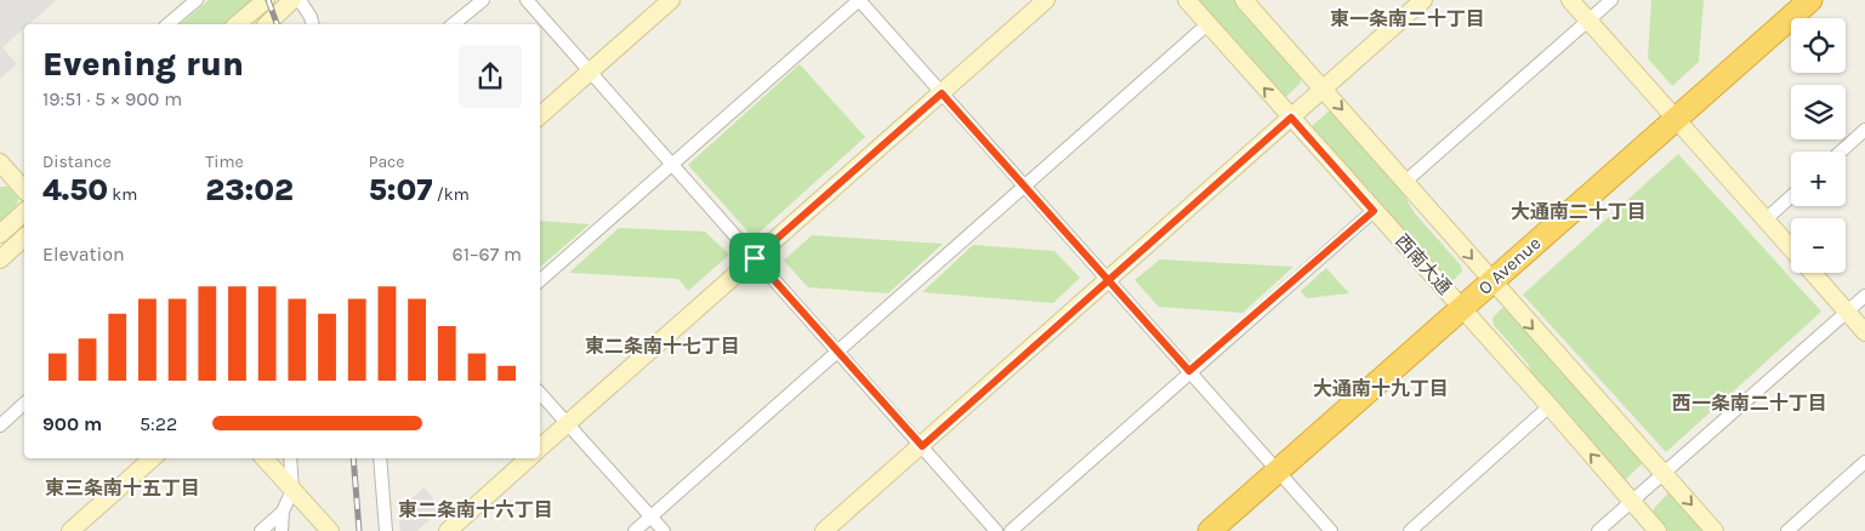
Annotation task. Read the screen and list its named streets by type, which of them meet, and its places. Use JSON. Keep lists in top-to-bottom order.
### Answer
{
  "streets": {
    "highway": ["O Avenue"],
    "street": ["西南大通"]
  },
  "crossings": [
    ["西南大通", "O Avenue"]
  ],
  "districts": [
    "東一条南二十丁目",
    "大通南二十丁目",
    "東二条南十七丁目",
    "大通南十九丁目",
    "西一条南二十丁目",
    "東三条南十五丁目",
    "東二条南十六丁目"
  ],
  "page": {
    "map_buttons": ["+", "−"],
    "heading": ["Evening run", "19:51 · 5 × 900 m"],
    "stats": [
      ["Distance", "4.50 km"],
      ["Time", "23:02"],
      ["Pace", "5:07 /km"]
    ],
    "chart": ["Elevation", "61–67 m"],
    "list": [
      {
        "name": "900 m",
        "note": "5:22"
      }
    ]
  }
}
